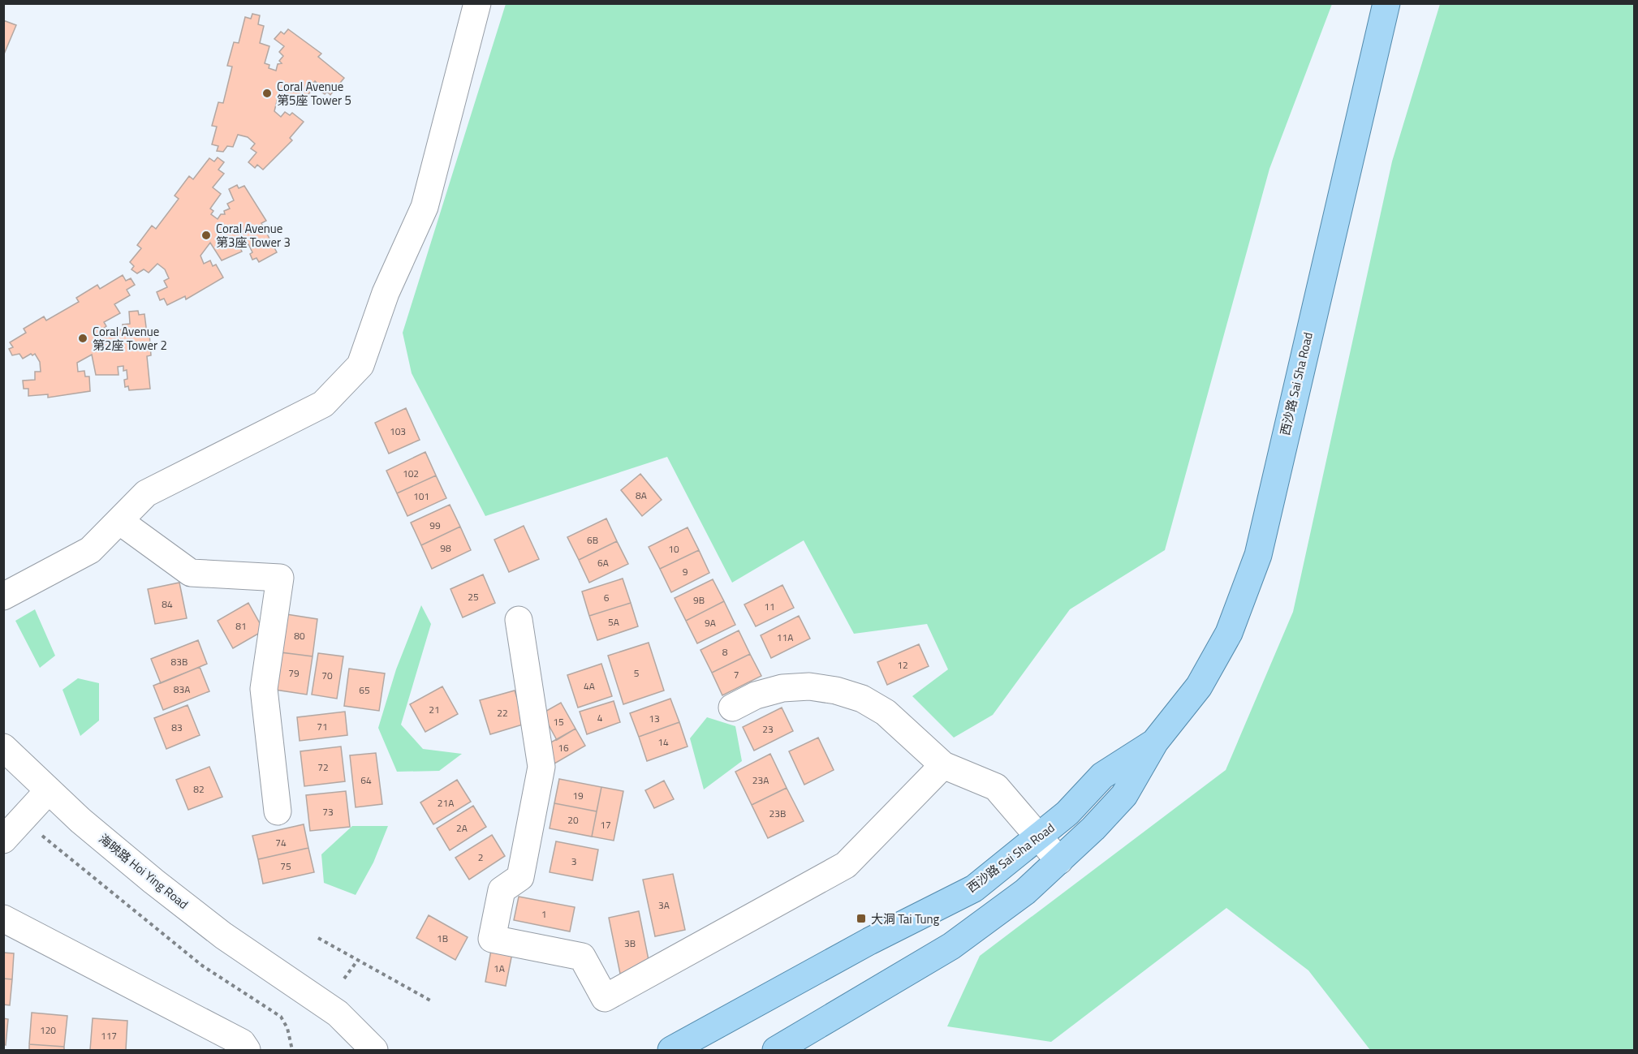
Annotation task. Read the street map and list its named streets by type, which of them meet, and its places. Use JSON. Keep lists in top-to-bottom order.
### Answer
{
  "streets": {
    "main road": ["西沙路 Sai Sha Road"],
    "street": ["海映路 Hoi Ying Road"]
  },
  "places": {
    "other": ["Coral Avenue 第5座 Tower 5", "Coral Avenue 第3座 Tower 3", "Coral Avenue 第2座 Tower 2"],
    "transit": ["大洞 Tai Tung"]
  },
  "house_numbers": [
    "103",
    "102",
    "8A",
    "101",
    "99",
    "6B",
    "98",
    "10",
    "6A",
    "9",
    "25",
    "6",
    "9B",
    "84",
    "11",
    "5A",
    "9A",
    "81",
    "80",
    "11A",
    "8",
    "83B",
    "12",
    "79",
    "5",
    "7",
    "70",
    "4A",
    "83A",
    "65",
    "21",
    "22",
    "4",
    "13",
    "15",
    "71",
    "83",
    "23",
    "14",
    "16",
    "72",
    "64",
    "23A",
    "82",
    "19",
    "21A",
    "73",
    "23B",
    "20",
    "17",
    "2A",
    "74",
    "2",
    "3",
    "75",
    "3A",
    "1",
    "1B",
    "3B",
    "1A",
    "120",
    "117"
  ]
}
